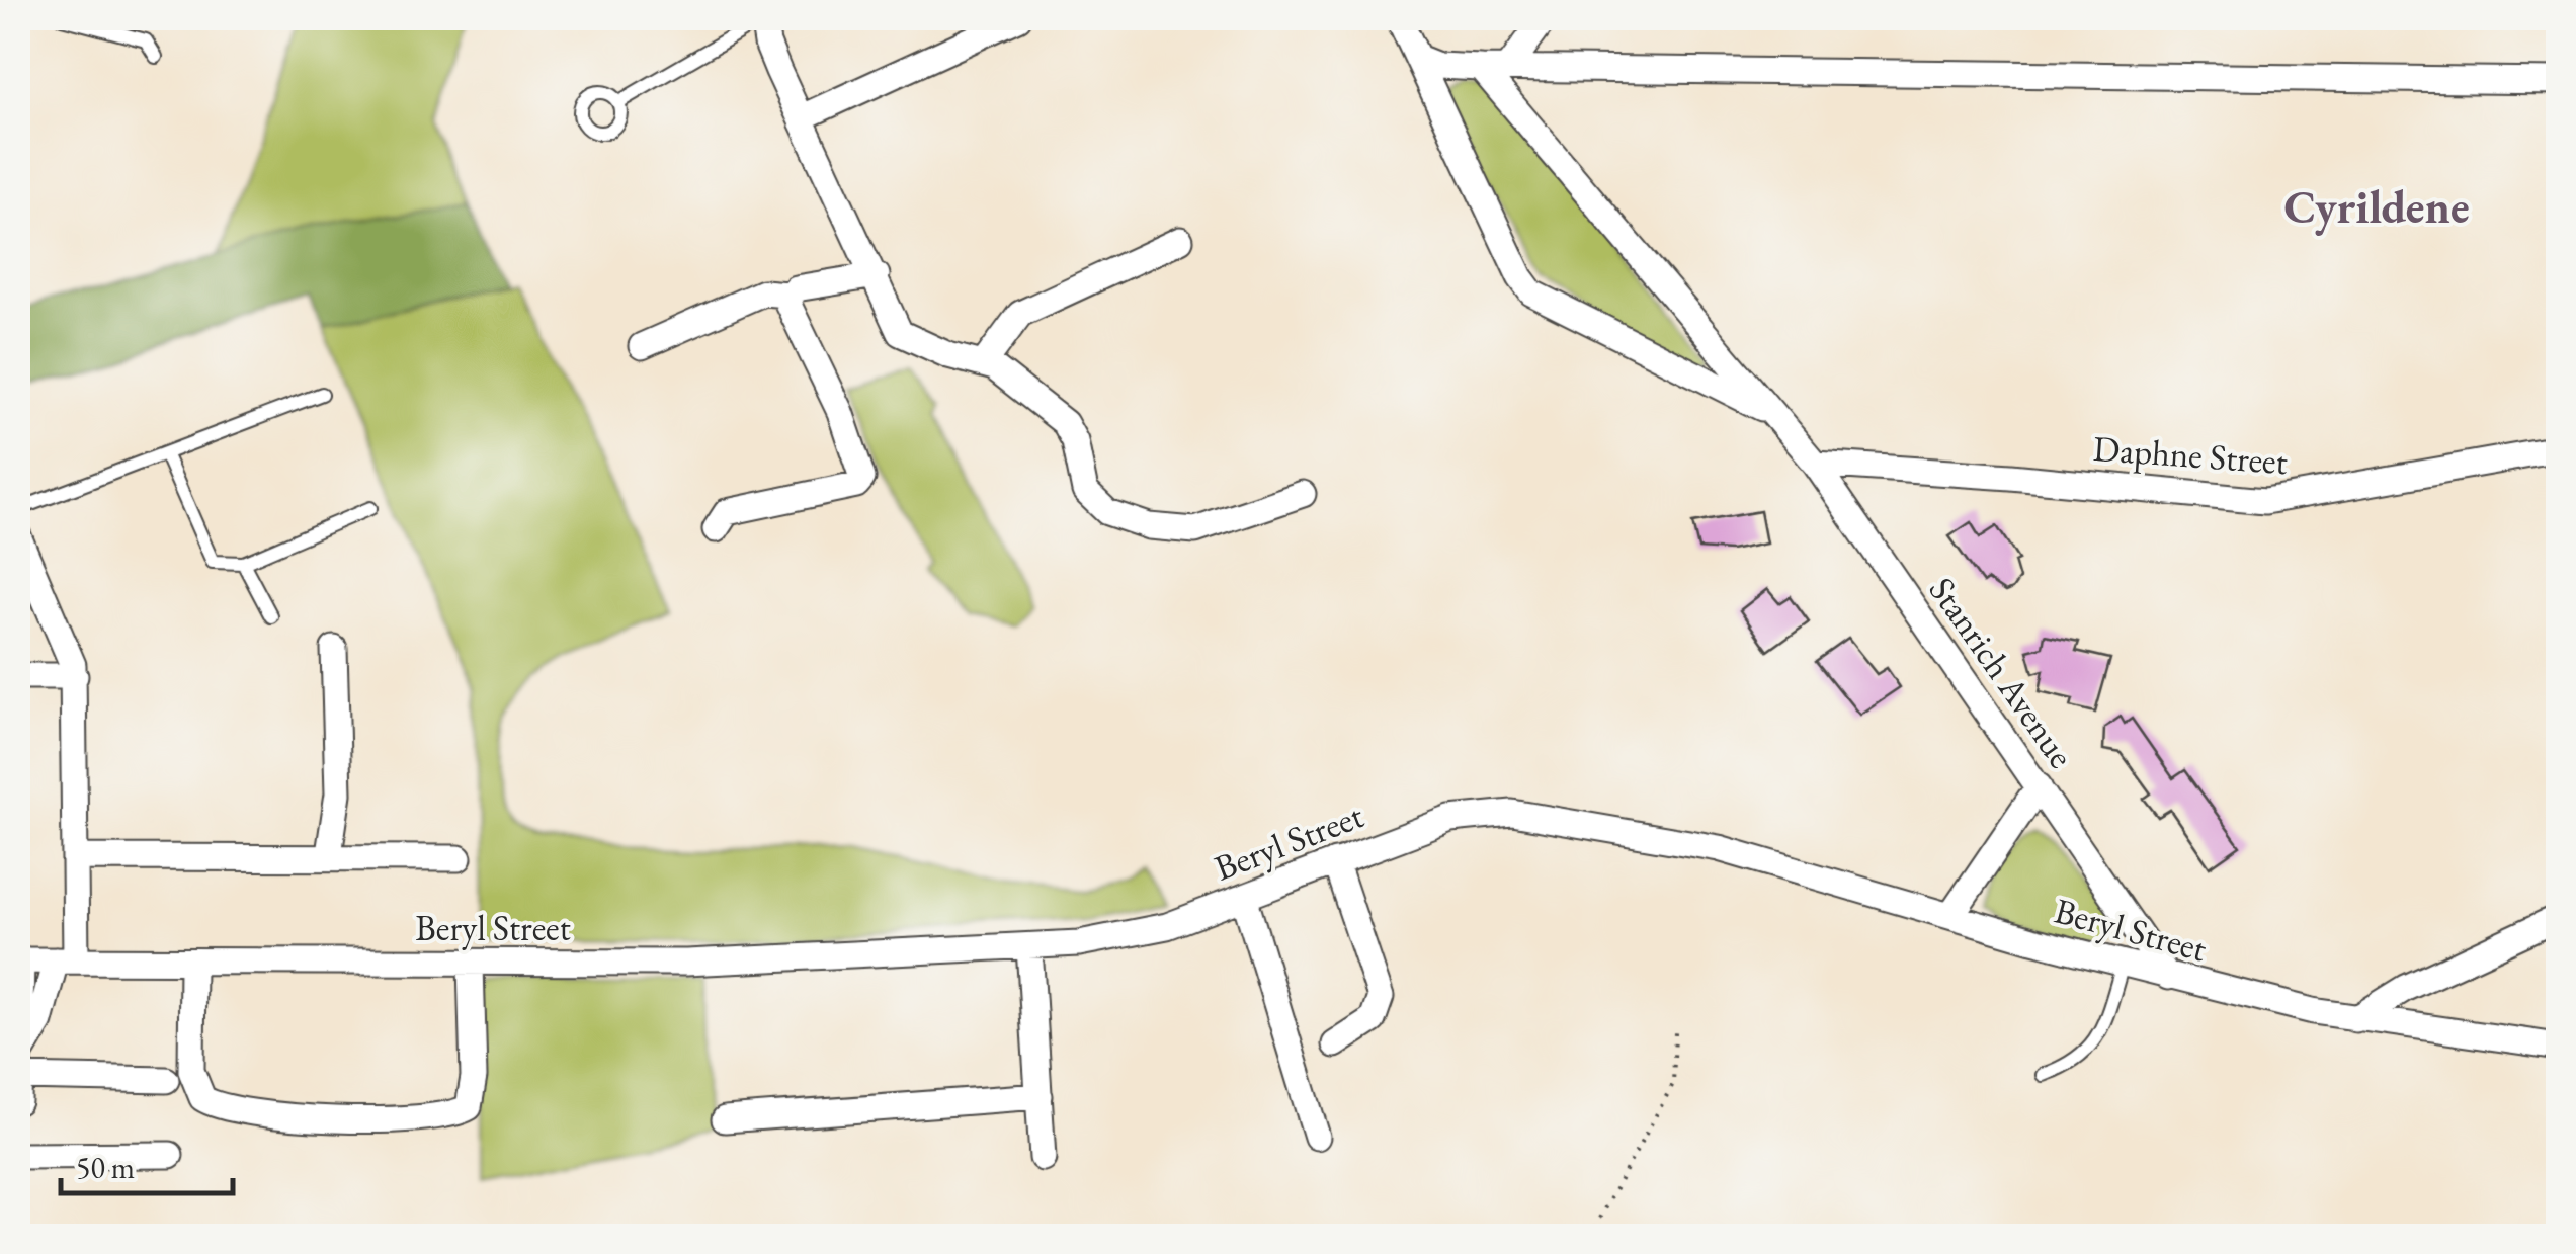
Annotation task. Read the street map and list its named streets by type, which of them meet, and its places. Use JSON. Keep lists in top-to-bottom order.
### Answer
{
  "streets": {
    "street": ["Daphne Street", "Stanrich Avenue", "Beryl Street"]
  },
  "crossings": [
    ["Daphne Street", "Stanrich Avenue"],
    ["Stanrich Avenue", "Beryl Street"]
  ],
  "districts": ["Cyrildene"],
  "scale_bar": "50 m"
}
